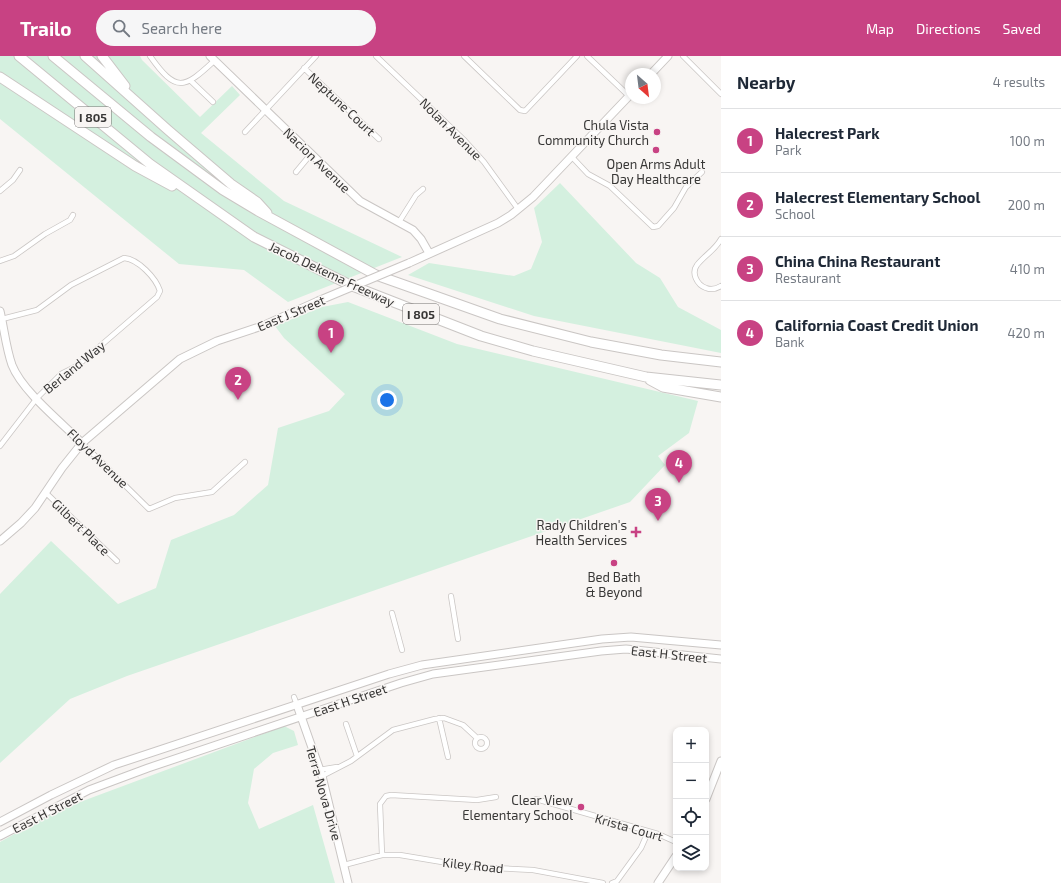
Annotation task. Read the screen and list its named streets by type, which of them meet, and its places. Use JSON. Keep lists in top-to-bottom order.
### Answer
{
  "streets": {
    "highway": ["I 805", "Jacob Dekema Freeway"],
    "street": [
      "Neptune Court",
      "Nolan Avenue",
      "Nacion Avenue",
      "East J Street",
      "Berland Way",
      "Floyd Avenue",
      "Gilbert Place",
      "East H Street",
      "Terra Nova Drive",
      "Krista Court",
      "Kiley Road"
    ]
  },
  "crossings": [
    ["Nolan Avenue", "East J Street"],
    ["Nacion Avenue", "East J Street"],
    ["East J Street", "Floyd Avenue"],
    ["East J Street", "Gilbert Place"],
    ["Berland Way", "Floyd Avenue"],
    ["East H Street", "Terra Nova Drive"],
    ["Terra Nova Drive", "Kiley Road"]
  ],
  "places": {
    "other": [
      "Chula Vista Community Church",
      "Open Arms Adult Day Healthcare",
      "Bed Bath & Beyond",
      "Clear View Elementary School"
    ],
    "health": ["Rady Children's Health Services"]
  },
  "north": "bottom right",
  "page": {
    "header": "Trailo",
    "search": "Search here",
    "nav": ["Map", "Directions", "Saved"],
    "heading": ["Nearby", "4 results"],
    "list": [
      {
        "mark": "1",
        "name": "Halecrest Park",
        "note": "Park",
        "value": "100 m"
      },
      {
        "mark": "2",
        "name": "Halecrest Elementary School",
        "note": "School",
        "value": "200 m"
      },
      {
        "mark": "3",
        "name": "China China Restaurant",
        "note": "Restaurant",
        "value": "410 m"
      },
      {
        "mark": "4",
        "name": "California Coast Credit Union",
        "note": "Bank",
        "value": "420 m"
      }
    ],
    "pins": [
      "1",
      "2",
      "4",
      "3"
    ],
    "map_buttons": ["+", "−"]
  }
}
